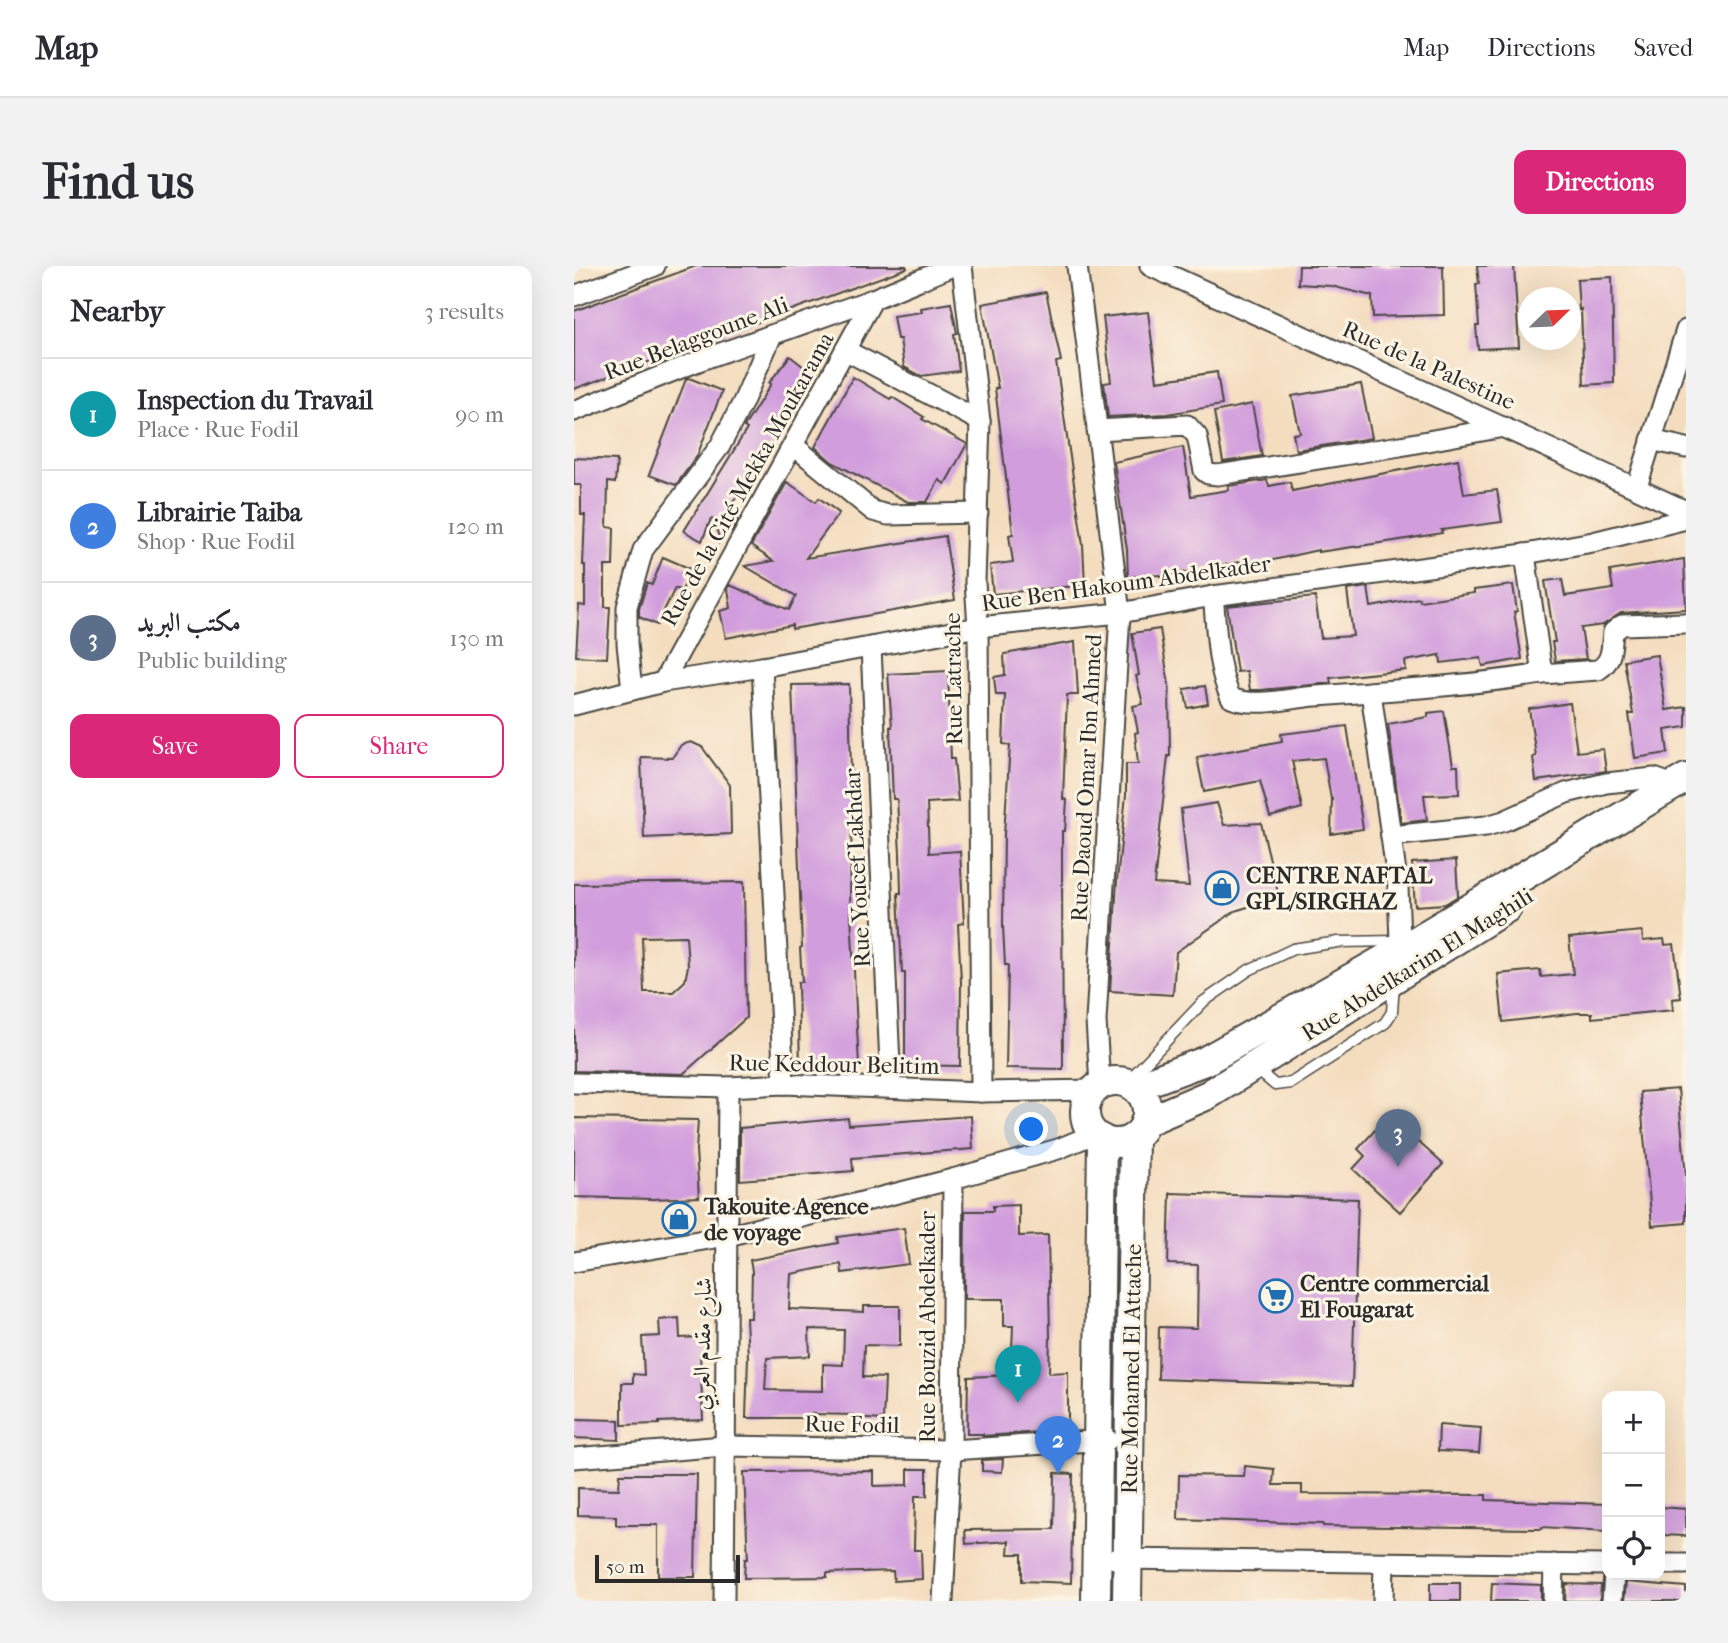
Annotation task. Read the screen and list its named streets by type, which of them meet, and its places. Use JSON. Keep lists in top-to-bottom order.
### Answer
{
  "streets": {
    "street": [
      "Rue Belaggoune Ali",
      "Rue de la Palestine",
      "Rue de la Cité Mekka Moukarama",
      "Rue Ben Hakoum Abdelkader",
      "Rue Latrache",
      "Rue Daoud Omar Ibn Ahmed",
      "Rue Youcef Lakhdar",
      "Rue Abdelkarim El Maghili",
      "Rue Keddour Belitim",
      "Rue Bouzid Abdelkader",
      "شارع مقدم العربي",
      "Rue Mohamed El Attache",
      "Rue Fodil"
    ]
  },
  "crossings": [
    ["Rue Belaggoune Ali", "Rue de la Cité Mekka Moukarama"],
    ["Rue de la Cité Mekka Moukarama", "Rue Ben Hakoum Abdelkader"],
    ["Rue Ben Hakoum Abdelkader", "Rue Latrache"],
    ["Rue Ben Hakoum Abdelkader", "Rue Daoud Omar Ibn Ahmed"],
    ["Rue Ben Hakoum Abdelkader", "Rue Youcef Lakhdar"],
    ["Rue Latrache", "Rue Keddour Belitim"],
    ["Rue Daoud Omar Ibn Ahmed", "Rue Abdelkarim El Maghili"],
    ["Rue Daoud Omar Ibn Ahmed", "Rue Keddour Belitim"],
    ["Rue Daoud Omar Ibn Ahmed", "Rue Mohamed El Attache"],
    ["Rue Youcef Lakhdar", "Rue Keddour Belitim"],
    ["Rue Abdelkarim El Maghili", "Rue Keddour Belitim"],
    ["Rue Abdelkarim El Maghili", "Rue Mohamed El Attache"],
    ["Rue Keddour Belitim", "شارع مقدم العربي"],
    ["Rue Keddour Belitim", "Rue Mohamed El Attache"],
    ["Rue Bouzid Abdelkader", "Rue Fodil"],
    ["شارع مقدم العربي", "Rue Fodil"],
    ["Rue Mohamed El Attache", "Rue Fodil"]
  ],
  "places": {
    "shop": ["CENTRE NAFTAL GPL/SIRGHAZ", "Takouite Agence de voyage"],
    "supermarket": ["Centre commercial El Fougarat"]
  },
  "scale_bar": "50 m",
  "north": "top right",
  "page": {
    "header": "Map",
    "nav": ["Map", "Directions", "Saved"],
    "buttons": [
      "Directions",
      ["Save", "Share"]
    ],
    "title": "Find us",
    "heading": ["Nearby", "3 results"],
    "list": [
      {
        "mark": "1",
        "name": "Inspection du Travail",
        "note": "Place · Rue Fodil",
        "value": "90 m"
      },
      {
        "mark": "2",
        "name": "Librairie Taiba",
        "note": "Shop · Rue Fodil",
        "value": "120 m"
      },
      {
        "mark": "3",
        "name": "مكتب البريد",
        "note": "Public building",
        "value": "130 m"
      }
    ],
    "pins": ["3", "1", "2"],
    "map_buttons": ["+", "−"],
    "scale": "50 m"
  }
}
